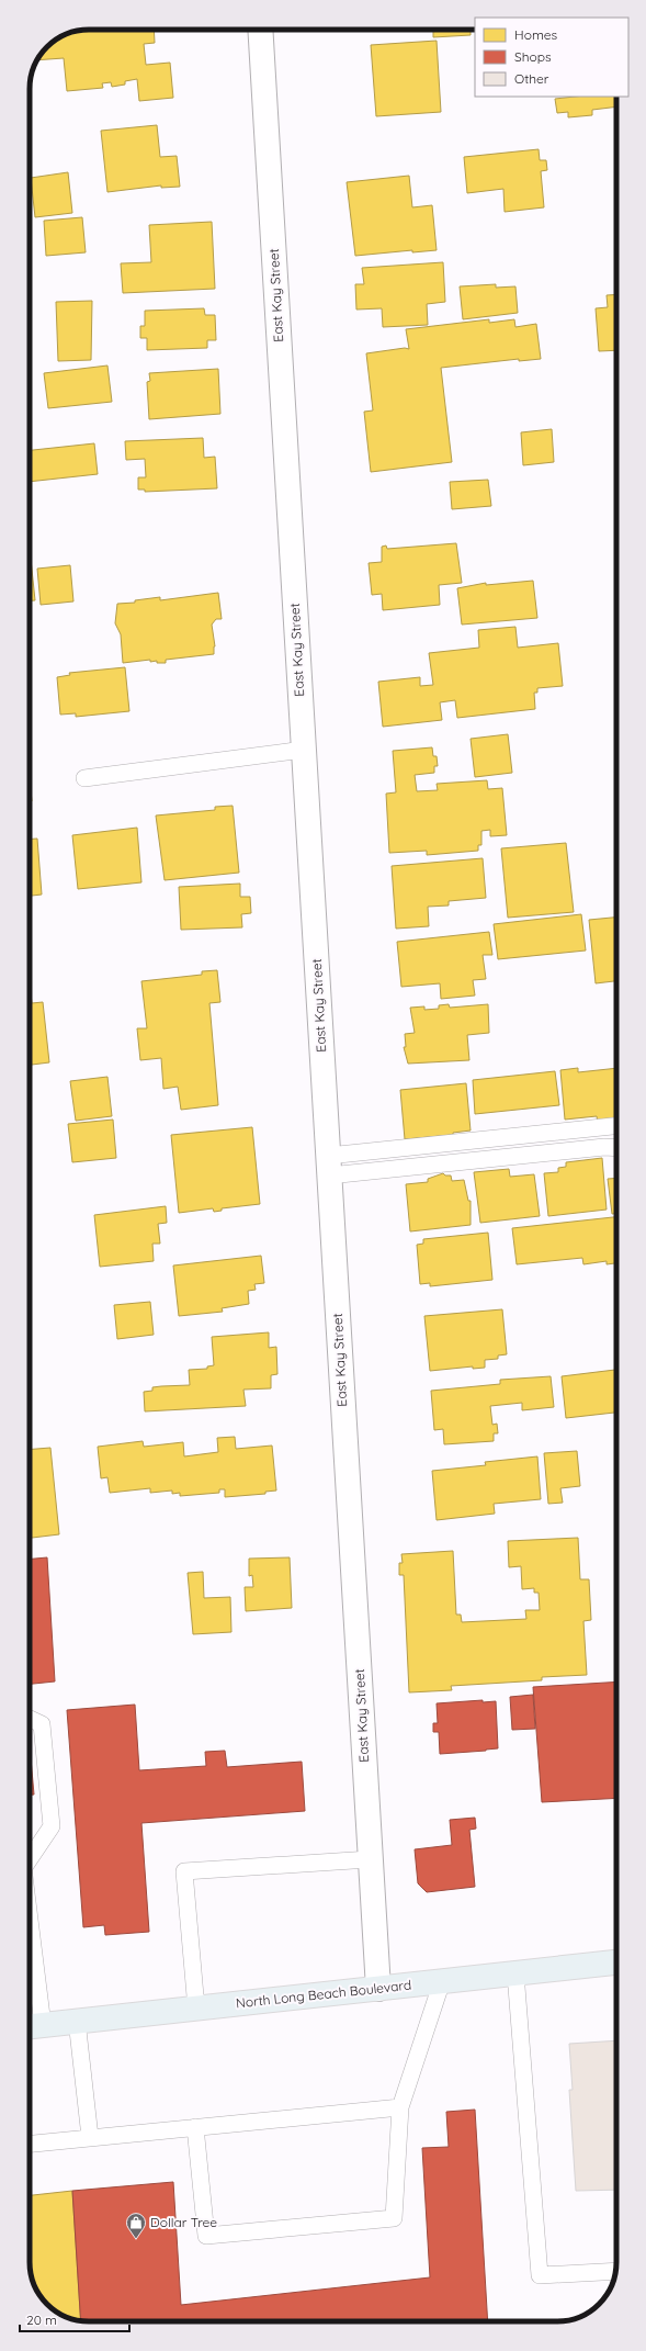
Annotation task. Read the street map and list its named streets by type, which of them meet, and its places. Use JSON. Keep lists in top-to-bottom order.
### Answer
{
  "streets": {
    "main road": ["North Long Beach Boulevard"],
    "street": ["East Kay Street"]
  },
  "crossings": [
    ["East Kay Street", "North Long Beach Boulevard"]
  ],
  "places": {
    "shop": ["Dollar Tree"]
  },
  "legend": ["Homes", "Shops", "Other"],
  "scale_bar": "20 m"
}
